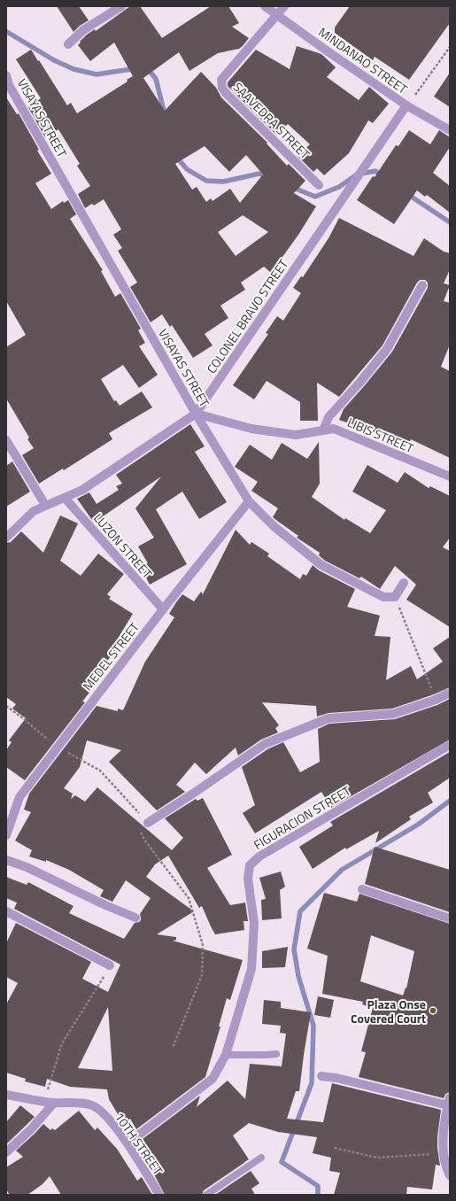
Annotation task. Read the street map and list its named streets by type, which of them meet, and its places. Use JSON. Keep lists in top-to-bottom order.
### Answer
{
  "streets": {
    "street": [
      "MINDANAO STREET",
      "VISAYAS STREET",
      "SAAVEDRA STREET",
      "COLONEL BRAVO STREET",
      "LIBIS STREET",
      "LUZON STREET",
      "MEDEL STREET",
      "FIGURACION STREET",
      "10TH STREET"
    ]
  },
  "crossings": [
    ["MINDANAO STREET", "SAAVEDRA STREET"],
    ["MINDANAO STREET", "COLONEL BRAVO STREET"],
    ["VISAYAS STREET", "COLONEL BRAVO STREET"],
    ["VISAYAS STREET", "LIBIS STREET"],
    ["VISAYAS STREET", "MEDEL STREET"],
    ["COLONEL BRAVO STREET", "LIBIS STREET"],
    ["COLONEL BRAVO STREET", "LUZON STREET"],
    ["LUZON STREET", "MEDEL STREET"],
    ["FIGURACION STREET", "10TH STREET"]
  ],
  "places": ["Plaza Onse Covered Court"]
}
